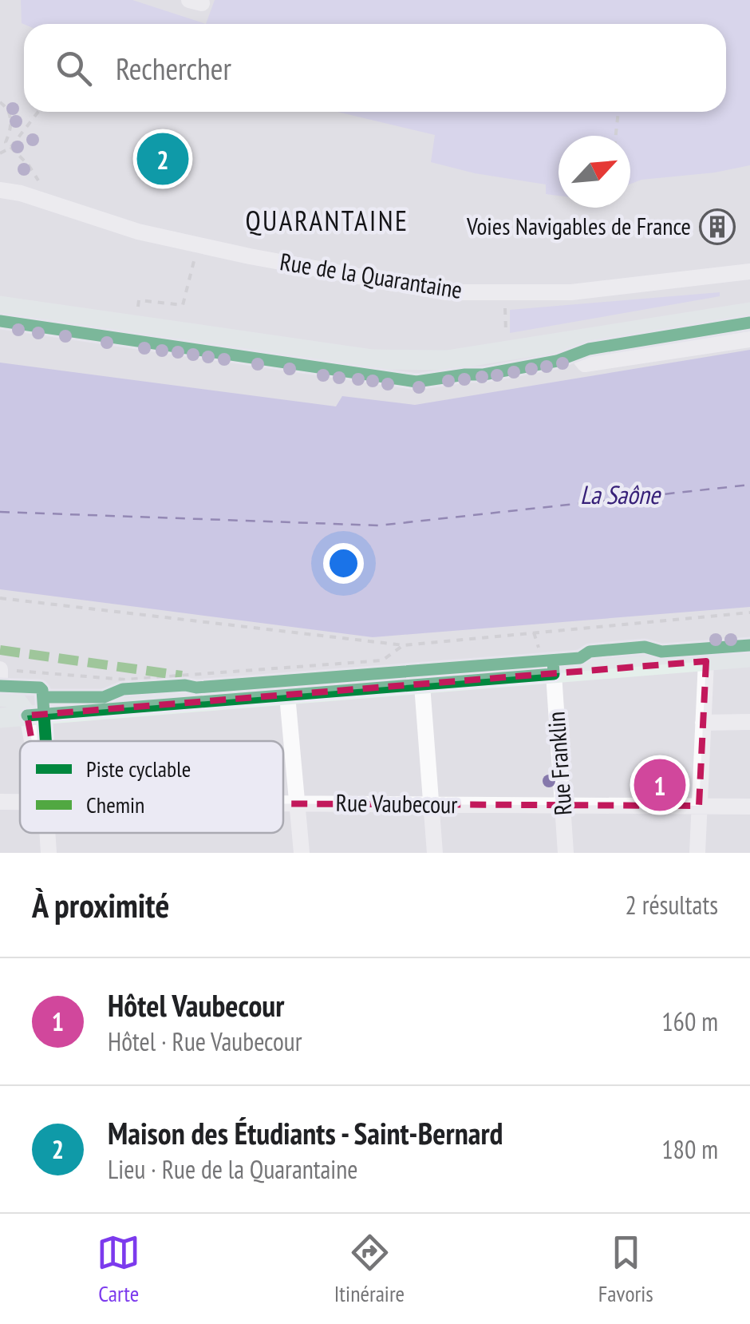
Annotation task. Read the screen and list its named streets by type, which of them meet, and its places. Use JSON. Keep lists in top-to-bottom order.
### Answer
{
  "streets": {
    "street": ["Rue de la Quarantaine", "Rue Franklin", "Rue Vaubecour"]
  },
  "crossings": [
    ["Rue Franklin", "Rue Vaubecour"]
  ],
  "districts": ["QUARANTAINE"],
  "water": ["La Saône"],
  "places": {
    "building": ["Voies Navigables de France"]
  },
  "legend": ["Piste cyclable", "Chemin"],
  "north": "top right",
  "page": {
    "search": "Rechercher",
    "pins": ["2", "1"],
    "heading": ["À proximité", "2 résultats"],
    "list": [
      {
        "mark": "1",
        "name": "Hôtel Vaubecour",
        "note": "Hôtel · Rue Vaubecour",
        "value": "160 m"
      },
      {
        "mark": "2",
        "name": "Maison des Étudiants - Saint-Bernard",
        "note": "Lieu · Rue de la Quarantaine",
        "value": "180 m"
      }
    ],
    "nav": ["Carte", "Itinéraire", "Favoris"]
  }
}
